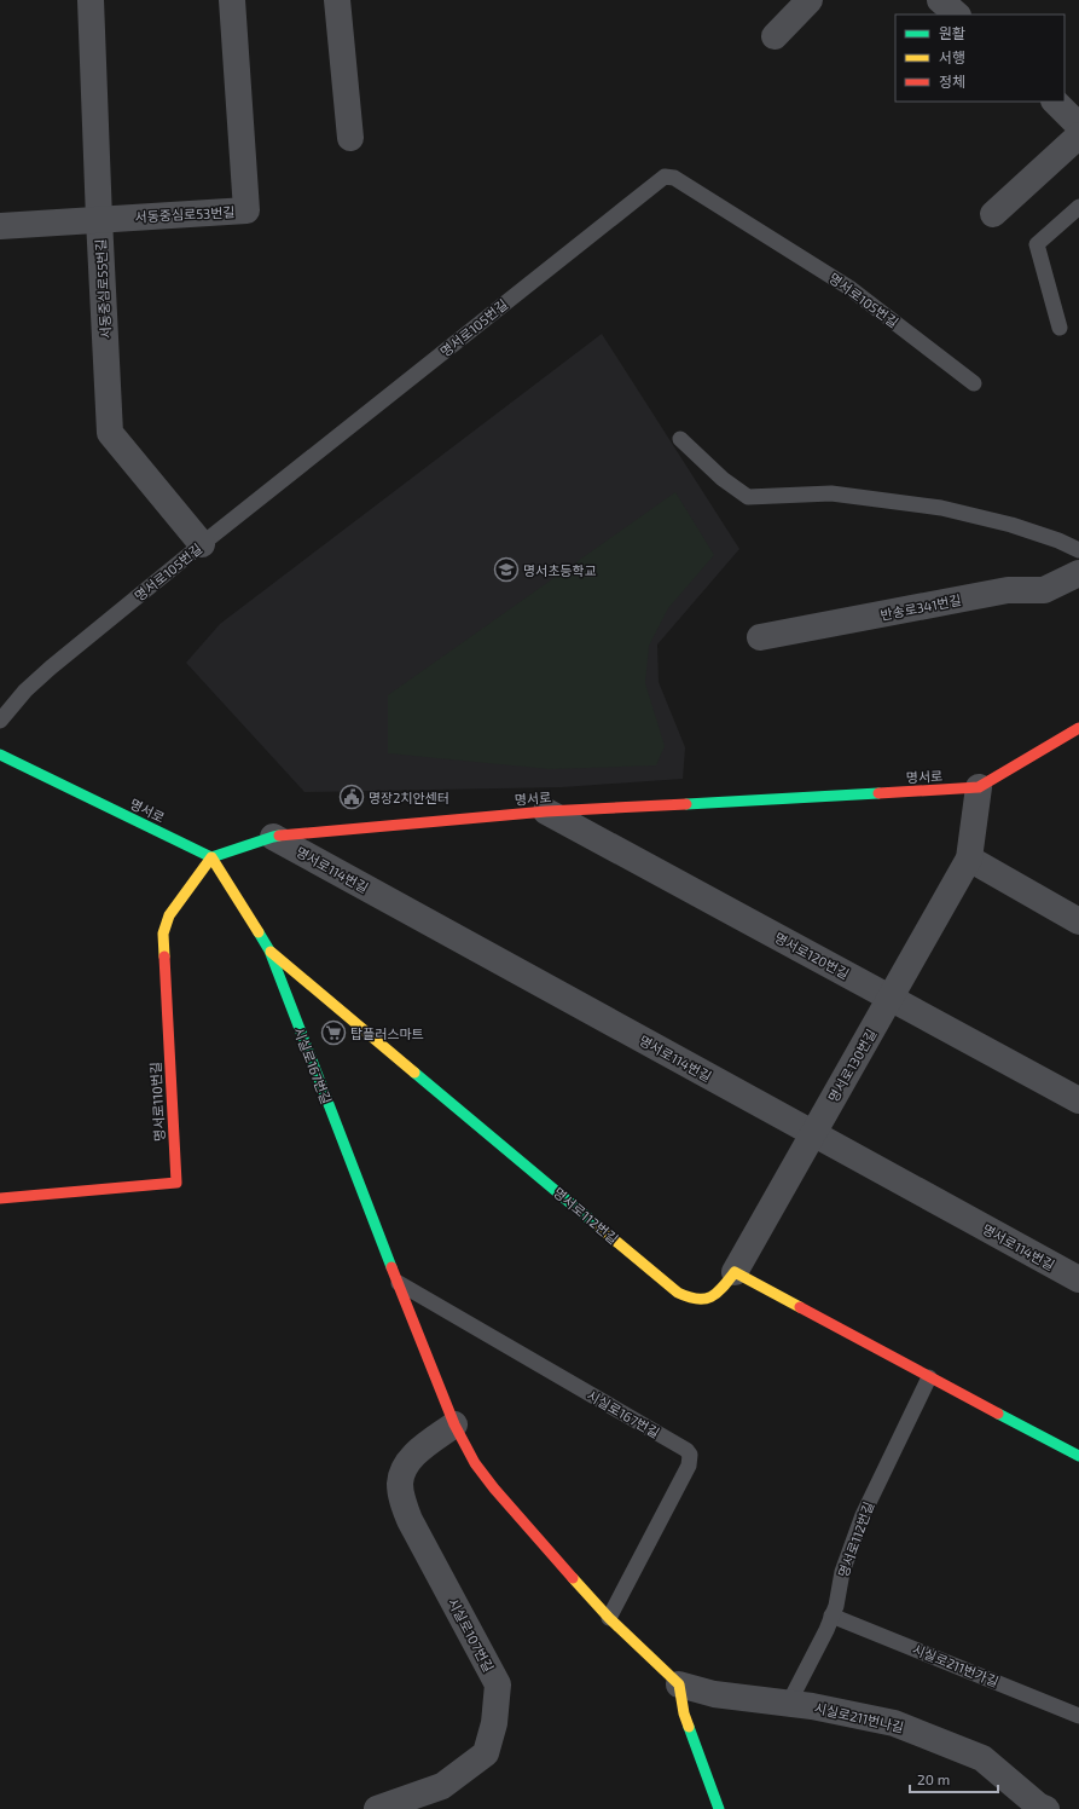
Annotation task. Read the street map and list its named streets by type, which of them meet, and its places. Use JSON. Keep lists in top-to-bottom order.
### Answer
{
  "streets": {
    "street": [
      "서동중심로53번길",
      "서동중심로55번길",
      "반송로341번길",
      "명서로",
      "명서로114번길",
      "명서로120번길",
      "시실로167번길",
      "명서로130번길",
      "명서로110번길",
      "명서로112번길",
      "시실로107번길",
      "시실로211번나길"
    ],
    "lane": ["명서로105번길", "시실로211번가길"]
  },
  "crossings": [
    ["서동중심로53번길", "서동중심로55번길"],
    ["서동중심로55번길", "명서로105번길"],
    ["명서로", "명서로114번길"],
    ["명서로", "명서로120번길"],
    ["명서로", "시실로167번길"],
    ["명서로", "명서로130번길"],
    ["명서로", "명서로110번길"],
    ["명서로114번길", "명서로130번길"],
    ["명서로120번길", "명서로130번길"],
    ["시실로167번길", "명서로110번길"],
    ["시실로167번길", "명서로112번길"],
    ["시실로167번길", "시실로107번길"],
    ["시실로167번길", "시실로211번나길"],
    ["명서로130번길", "명서로112번길"],
    ["명서로112번길", "시실로211번가길"],
    ["명서로112번길", "시실로211번나길"]
  ],
  "places": {
    "school or university": ["명서초등학교"],
    "public building": ["명장2치안센터"],
    "supermarket": ["탑플러스마트"]
  },
  "legend": ["원활", "서행", "정체"],
  "scale_bar": "20 m"
}
